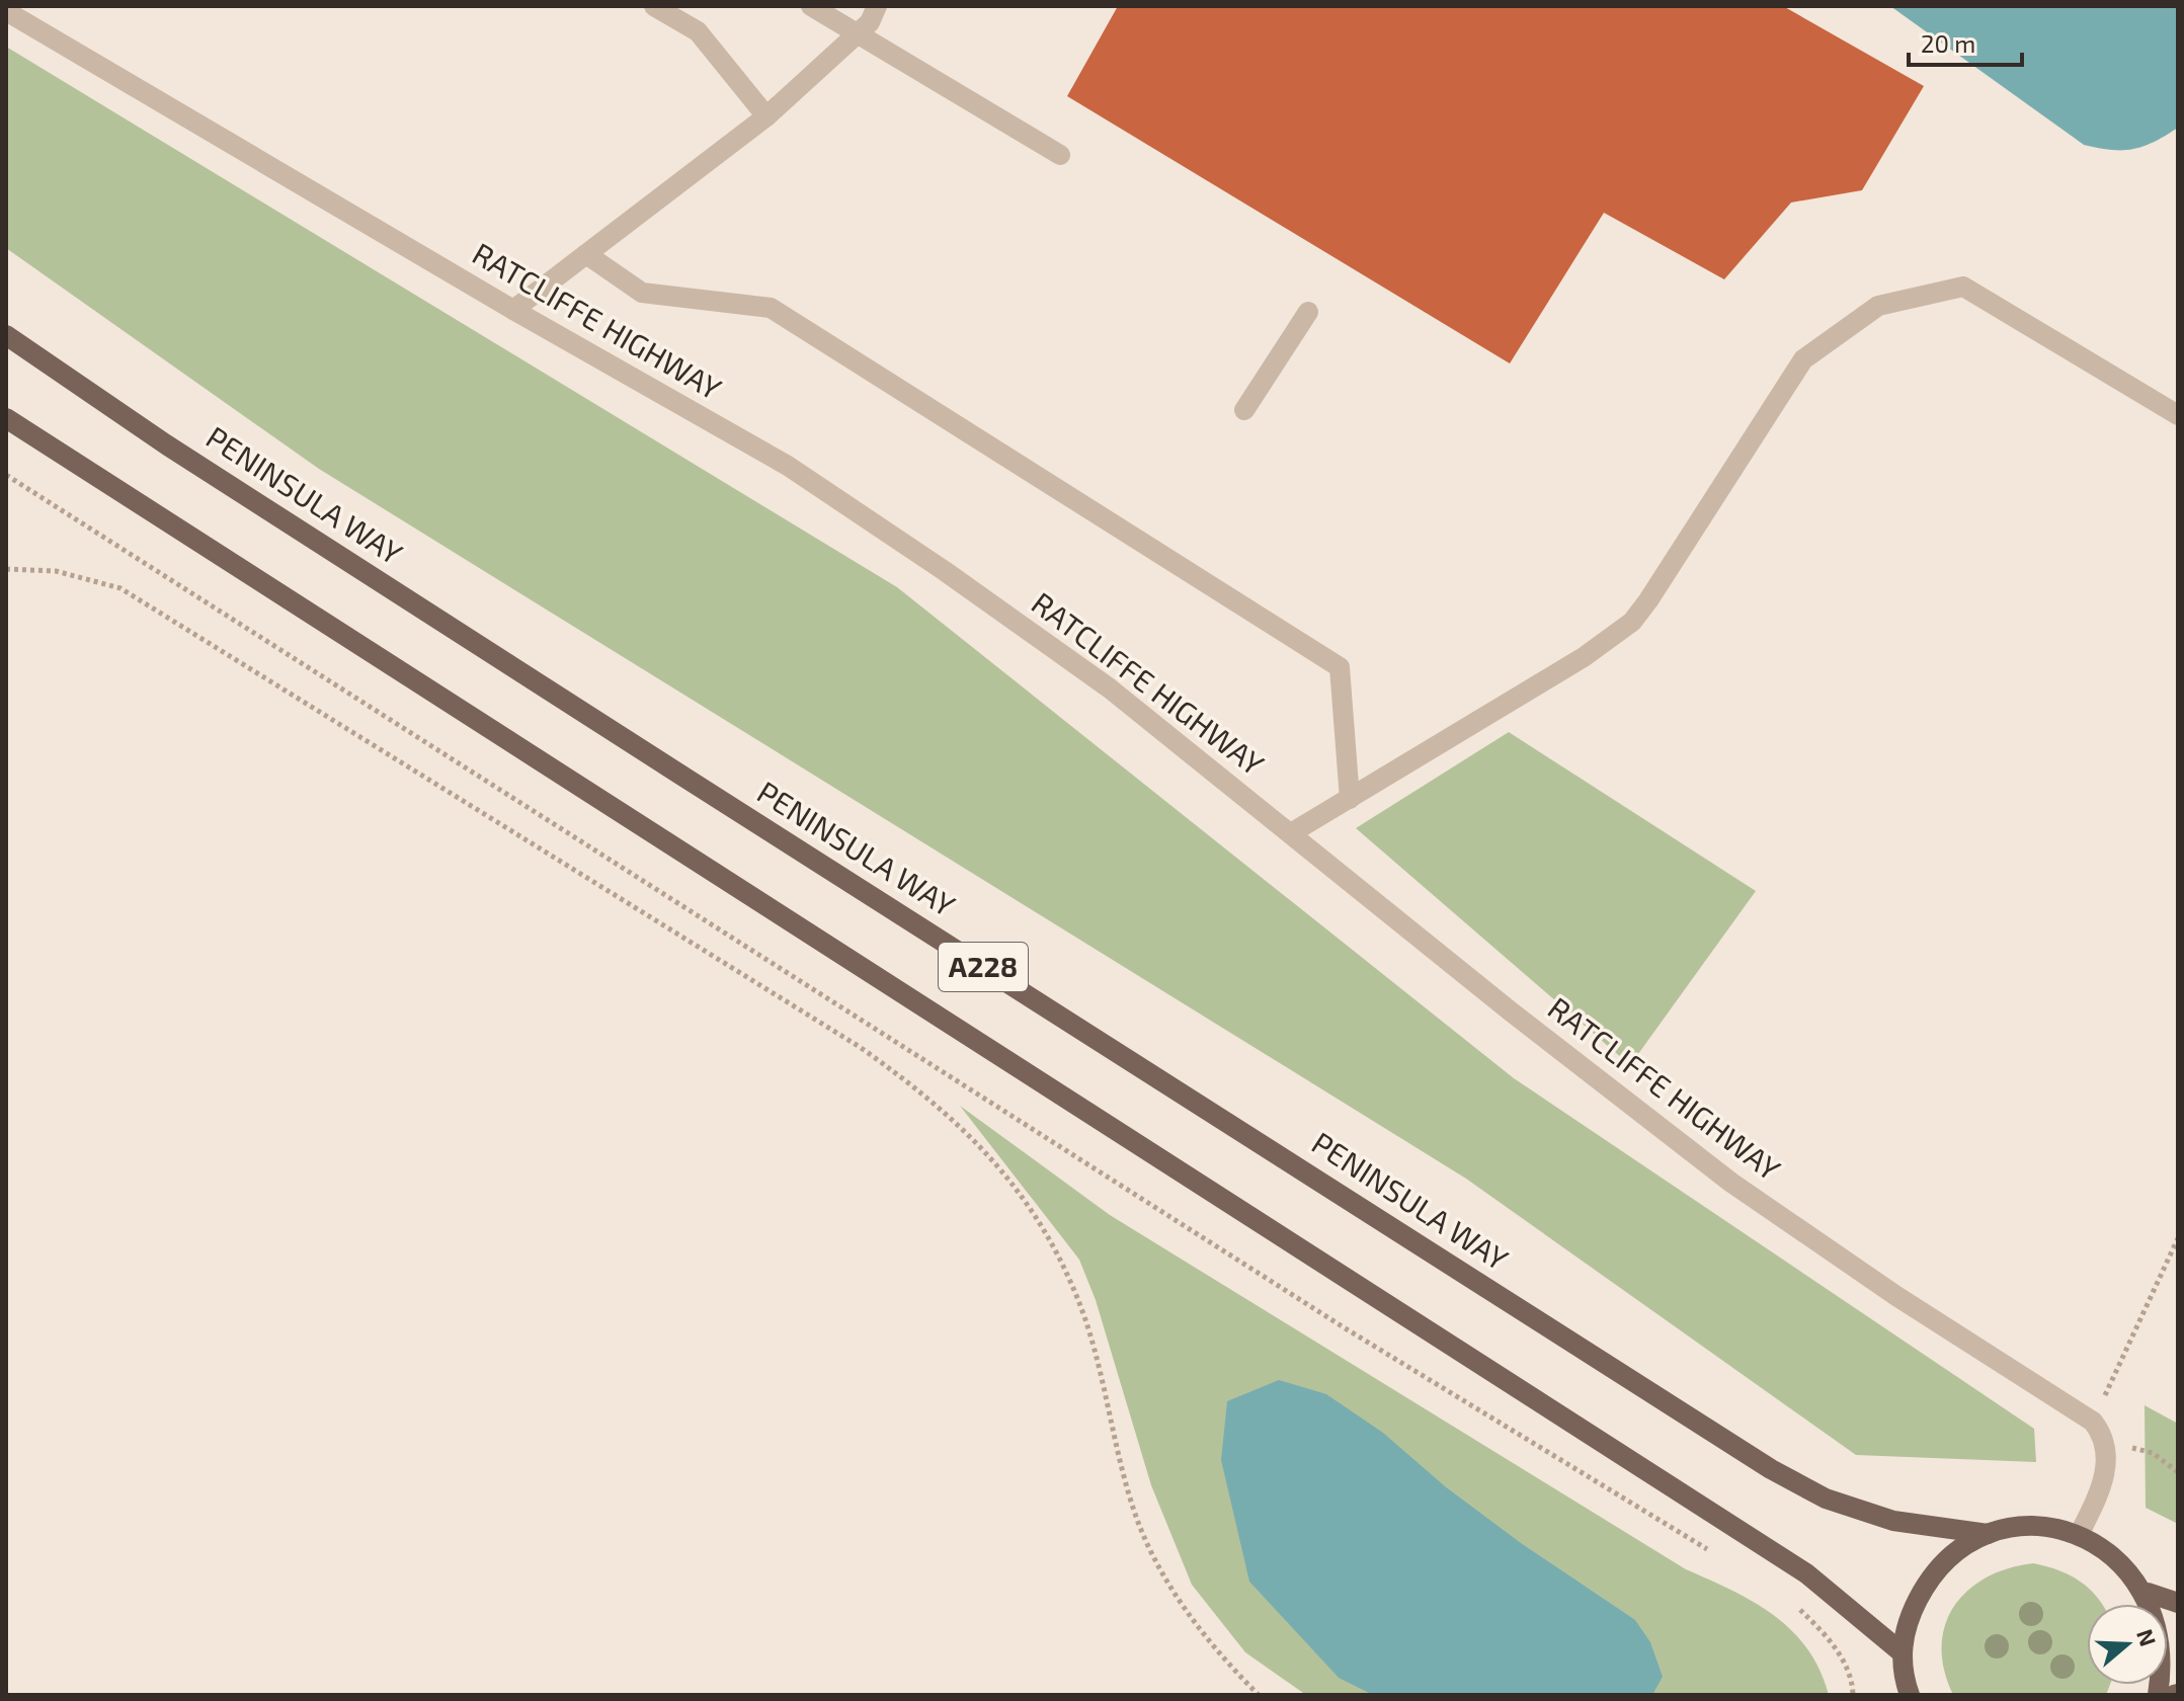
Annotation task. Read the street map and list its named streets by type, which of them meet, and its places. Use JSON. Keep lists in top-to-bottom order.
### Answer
{
  "streets": {
    "main road": ["PENINSULA WAY", "A228"],
    "street": ["RATCLIFFE HIGHWAY"]
  },
  "scale_bar": "20 m",
  "north": "right"
}
